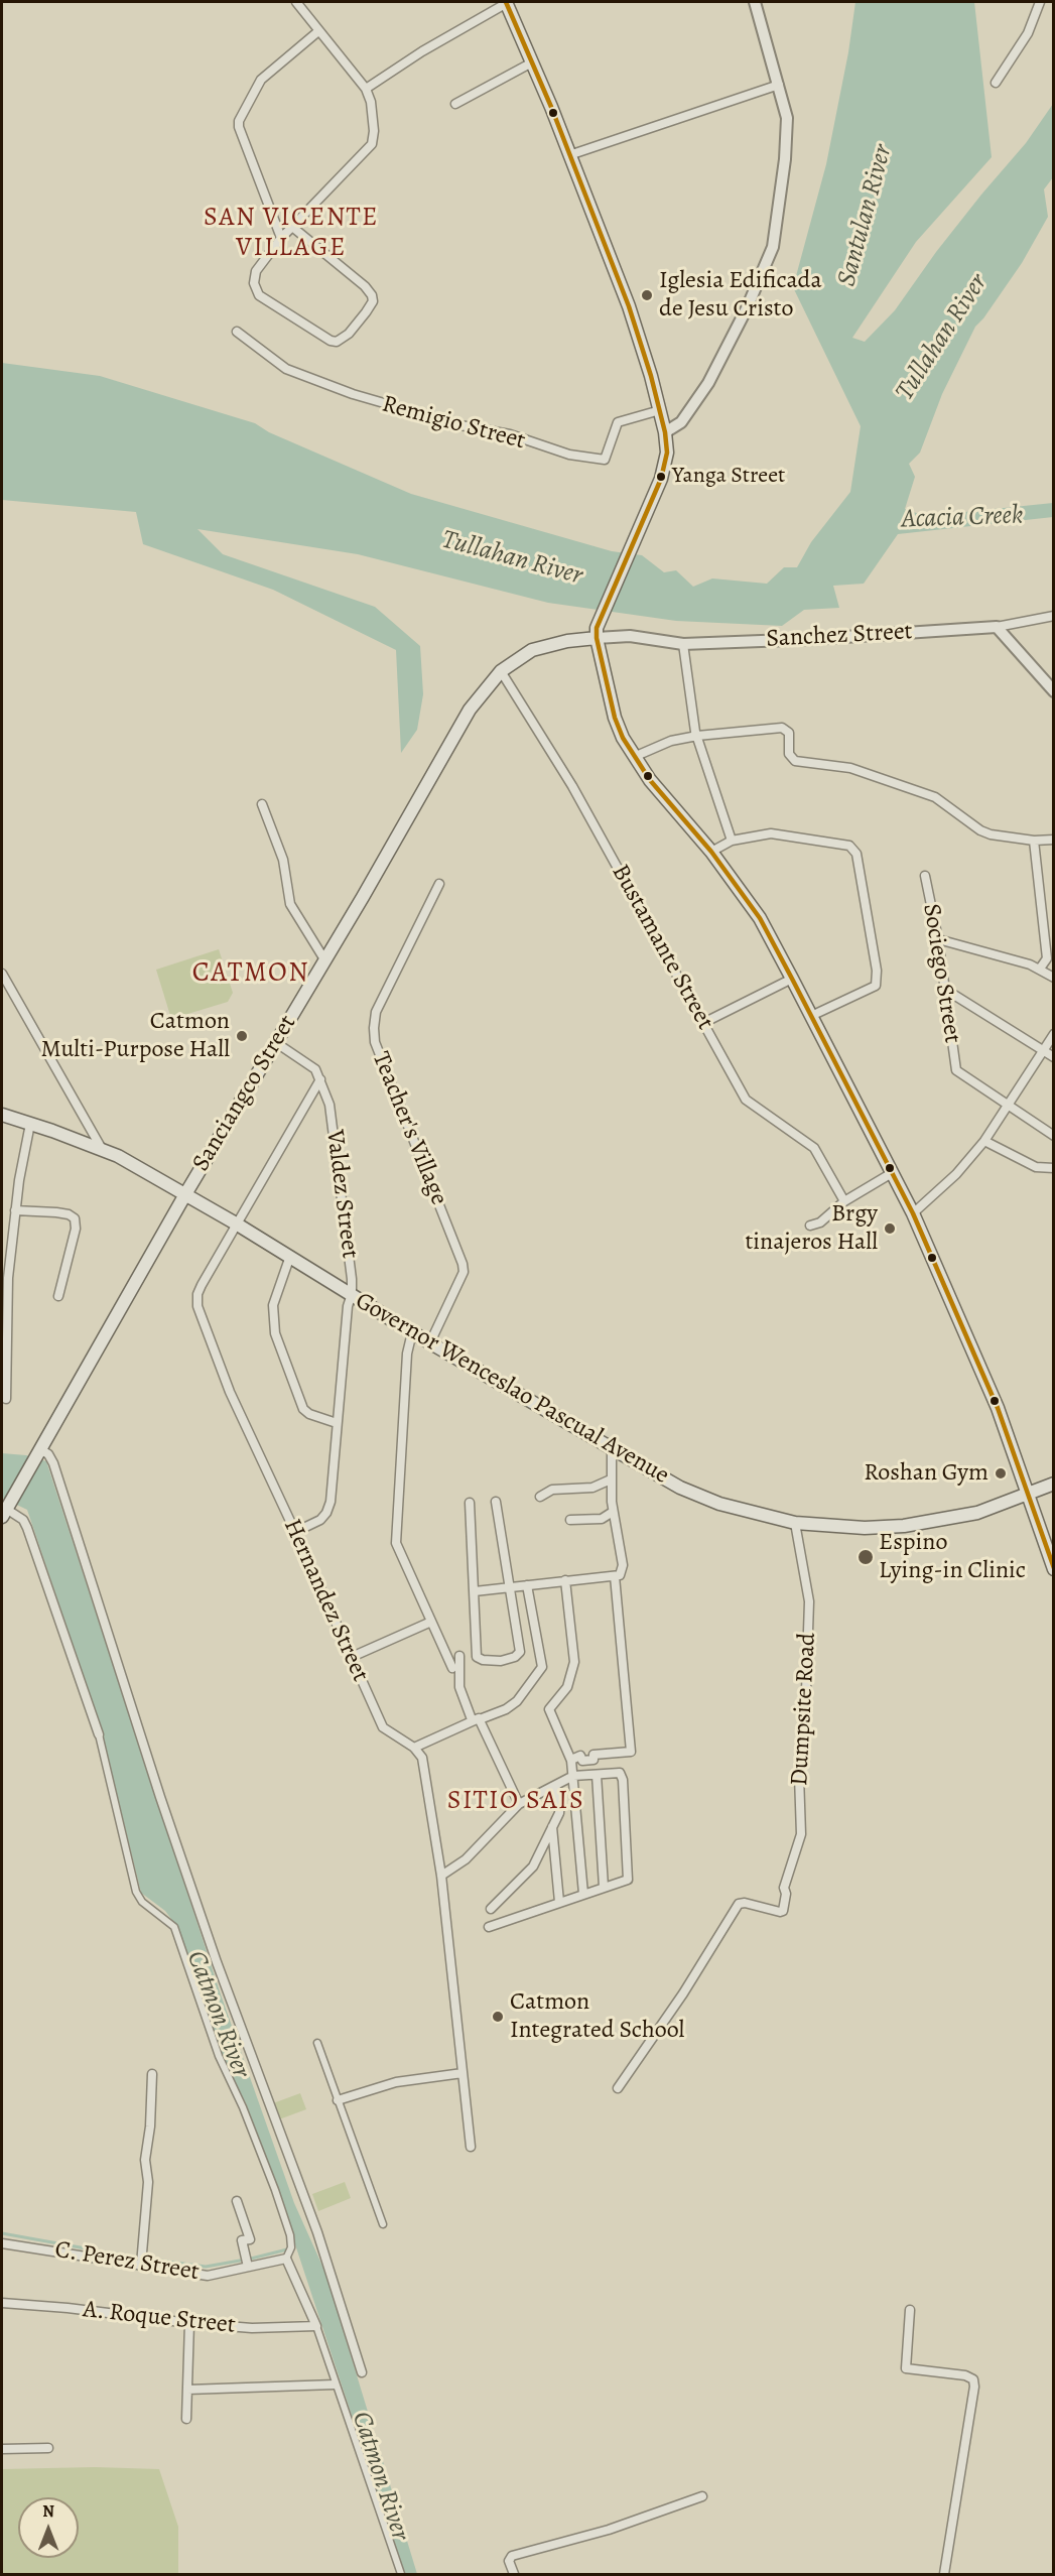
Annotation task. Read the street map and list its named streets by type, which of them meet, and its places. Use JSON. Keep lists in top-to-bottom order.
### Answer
{
  "streets": {
    "main road": ["Sanciangco Street", "Governor Wenceslao Pascual Avenue"],
    "street": [
      "Remigio Street",
      "Sanchez Street",
      "Bustamante Street",
      "Sociego Street",
      "Teacher's Village",
      "Valdez Street",
      "Hernandez Street",
      "Dumpsite Road",
      "C. Perez Street",
      "A. Roque Street"
    ]
  },
  "crossings": [
    ["Sanchez Street", "Sanciangco Street"],
    ["Bustamante Street", "Sanciangco Street"],
    ["Sanciangco Street", "Valdez Street"],
    ["Sanciangco Street", "Governor Wenceslao Pascual Avenue"],
    ["Teacher's Village", "Governor Wenceslao Pascual Avenue"],
    ["Valdez Street", "Governor Wenceslao Pascual Avenue"],
    ["Valdez Street", "Hernandez Street"],
    ["Governor Wenceslao Pascual Avenue", "Hernandez Street"],
    ["Governor Wenceslao Pascual Avenue", "Dumpsite Road"]
  ],
  "districts": ["SAN VICENTE VILLAGE", "CATMON", "SITIO SAIS"],
  "water": [
    "Santulan River",
    "Tullahan River",
    "Acacia Creek",
    "Catmon River"
  ],
  "places": [
    "Iglesia Edificada de Jesu Cristo",
    "Yanga Street",
    "Catmon Multi-Purpose Hall",
    "Brgy tinajeros Hall",
    "Roshan Gym",
    "Espino Lying-in Clinic",
    "Catmon Integrated School"
  ],
  "north": "top"
}
